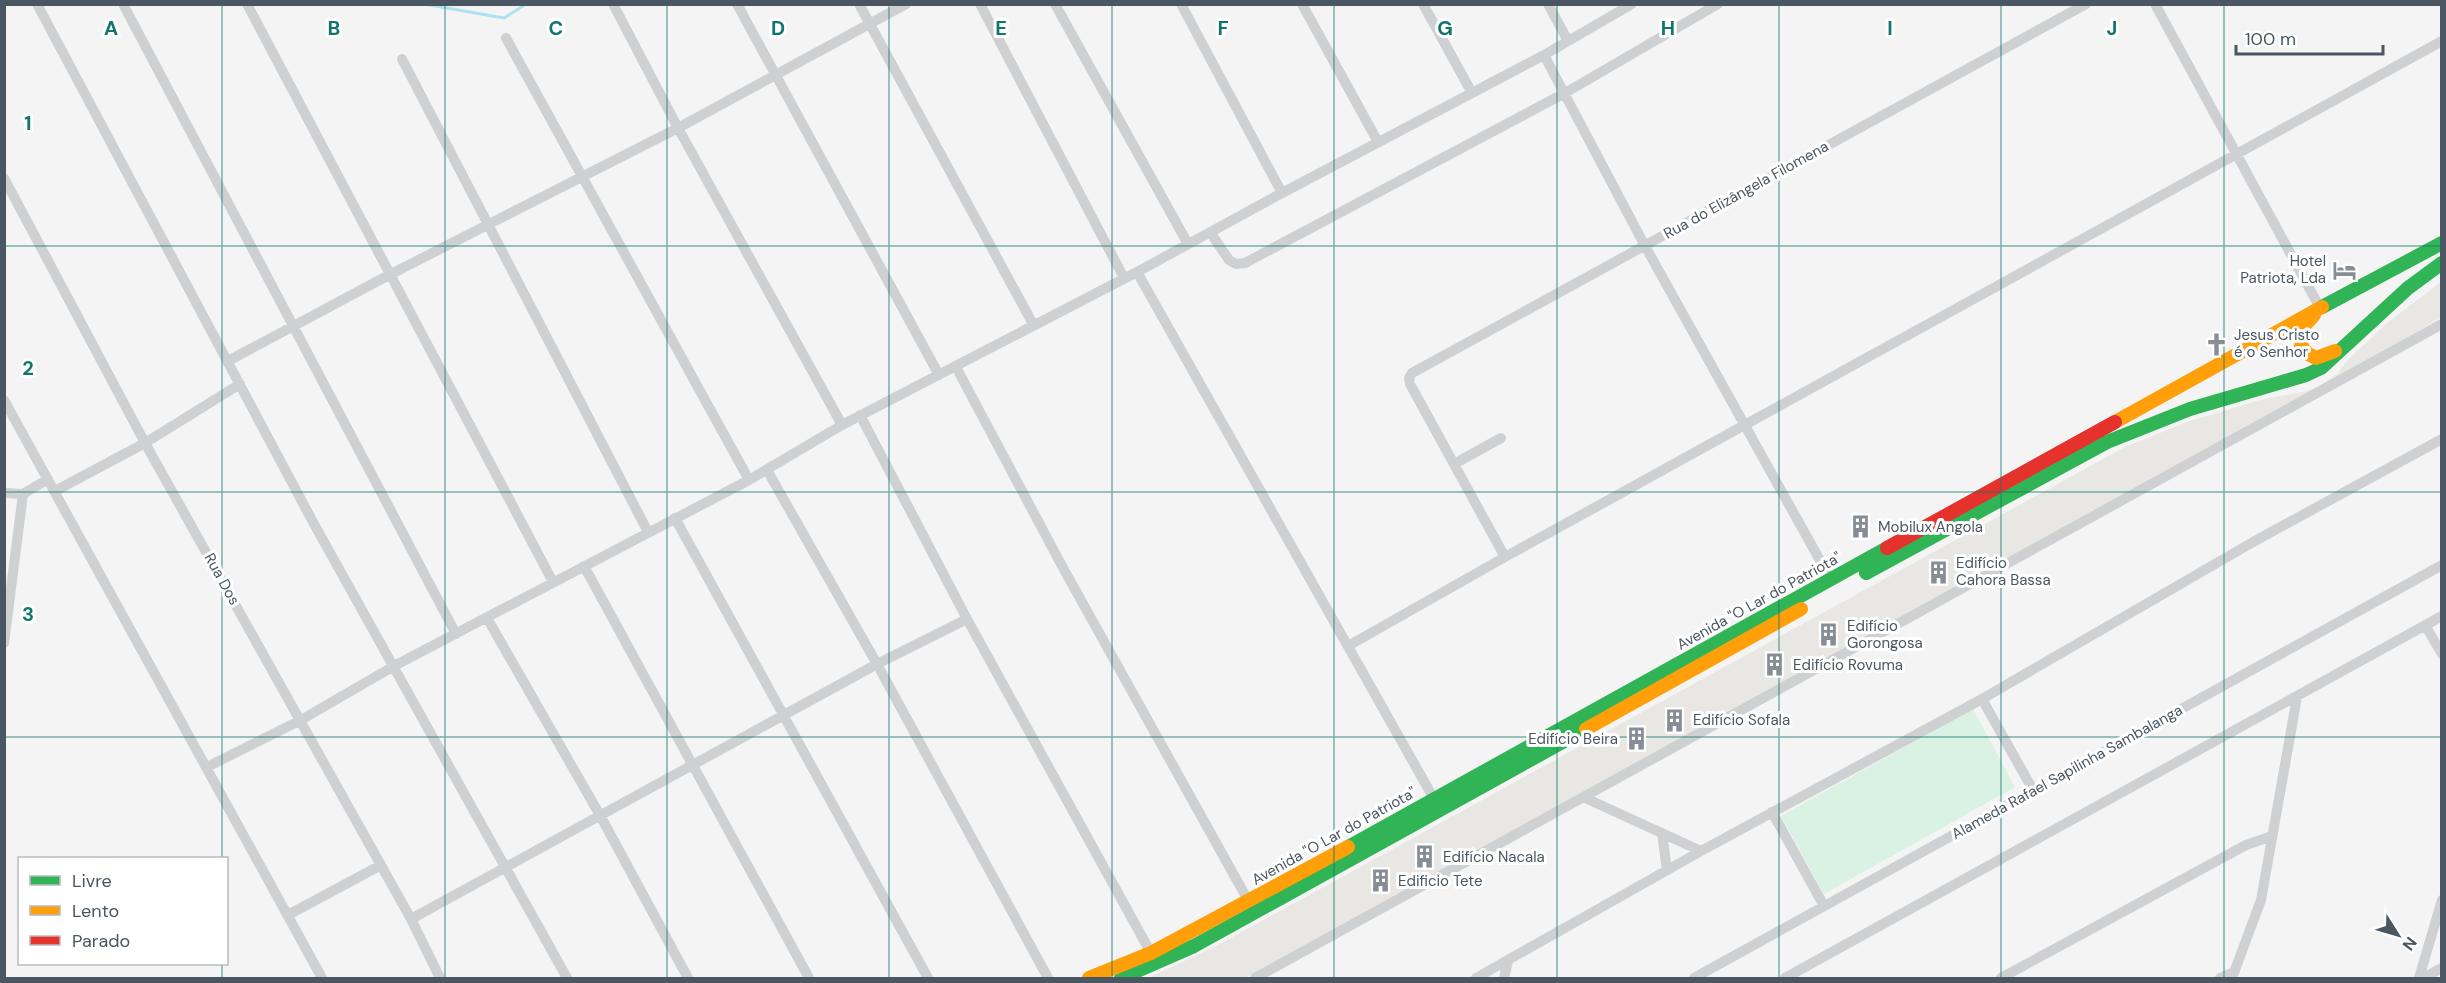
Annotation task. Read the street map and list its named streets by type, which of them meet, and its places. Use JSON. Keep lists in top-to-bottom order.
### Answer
{
  "streets": {
    "main road": ["Avenida \"O Lar do Patriota\""],
    "street": ["Rua do Elizângela Filomena", "Rua Dos", "Alameda Rafael Sapilinha Sambalanga"]
  },
  "places": {
    "hotel": ["Hotel Patriota, Lda"],
    "church": ["Jesus Cristo é o Senhor"],
    "building": [
      "Mobilux Angola",
      "Edifício Cahora Bassa",
      "Edifício Gorongosa",
      "Edifício Rovuma",
      "Edifício Sofala",
      "Edifício Beira",
      "Edifício Nacala",
      "Edificio Tete"
    ]
  },
  "legend": ["Livre", "Lento", "Parado"],
  "scale_bar": "100 m",
  "north": "bottom right",
  "grid": {
    "columns": [
      "A",
      "B",
      "C",
      "D",
      "E",
      "F",
      "G",
      "H",
      "I",
      "J"
    ],
    "rows": ["1", "2", "3"]
  }
}
